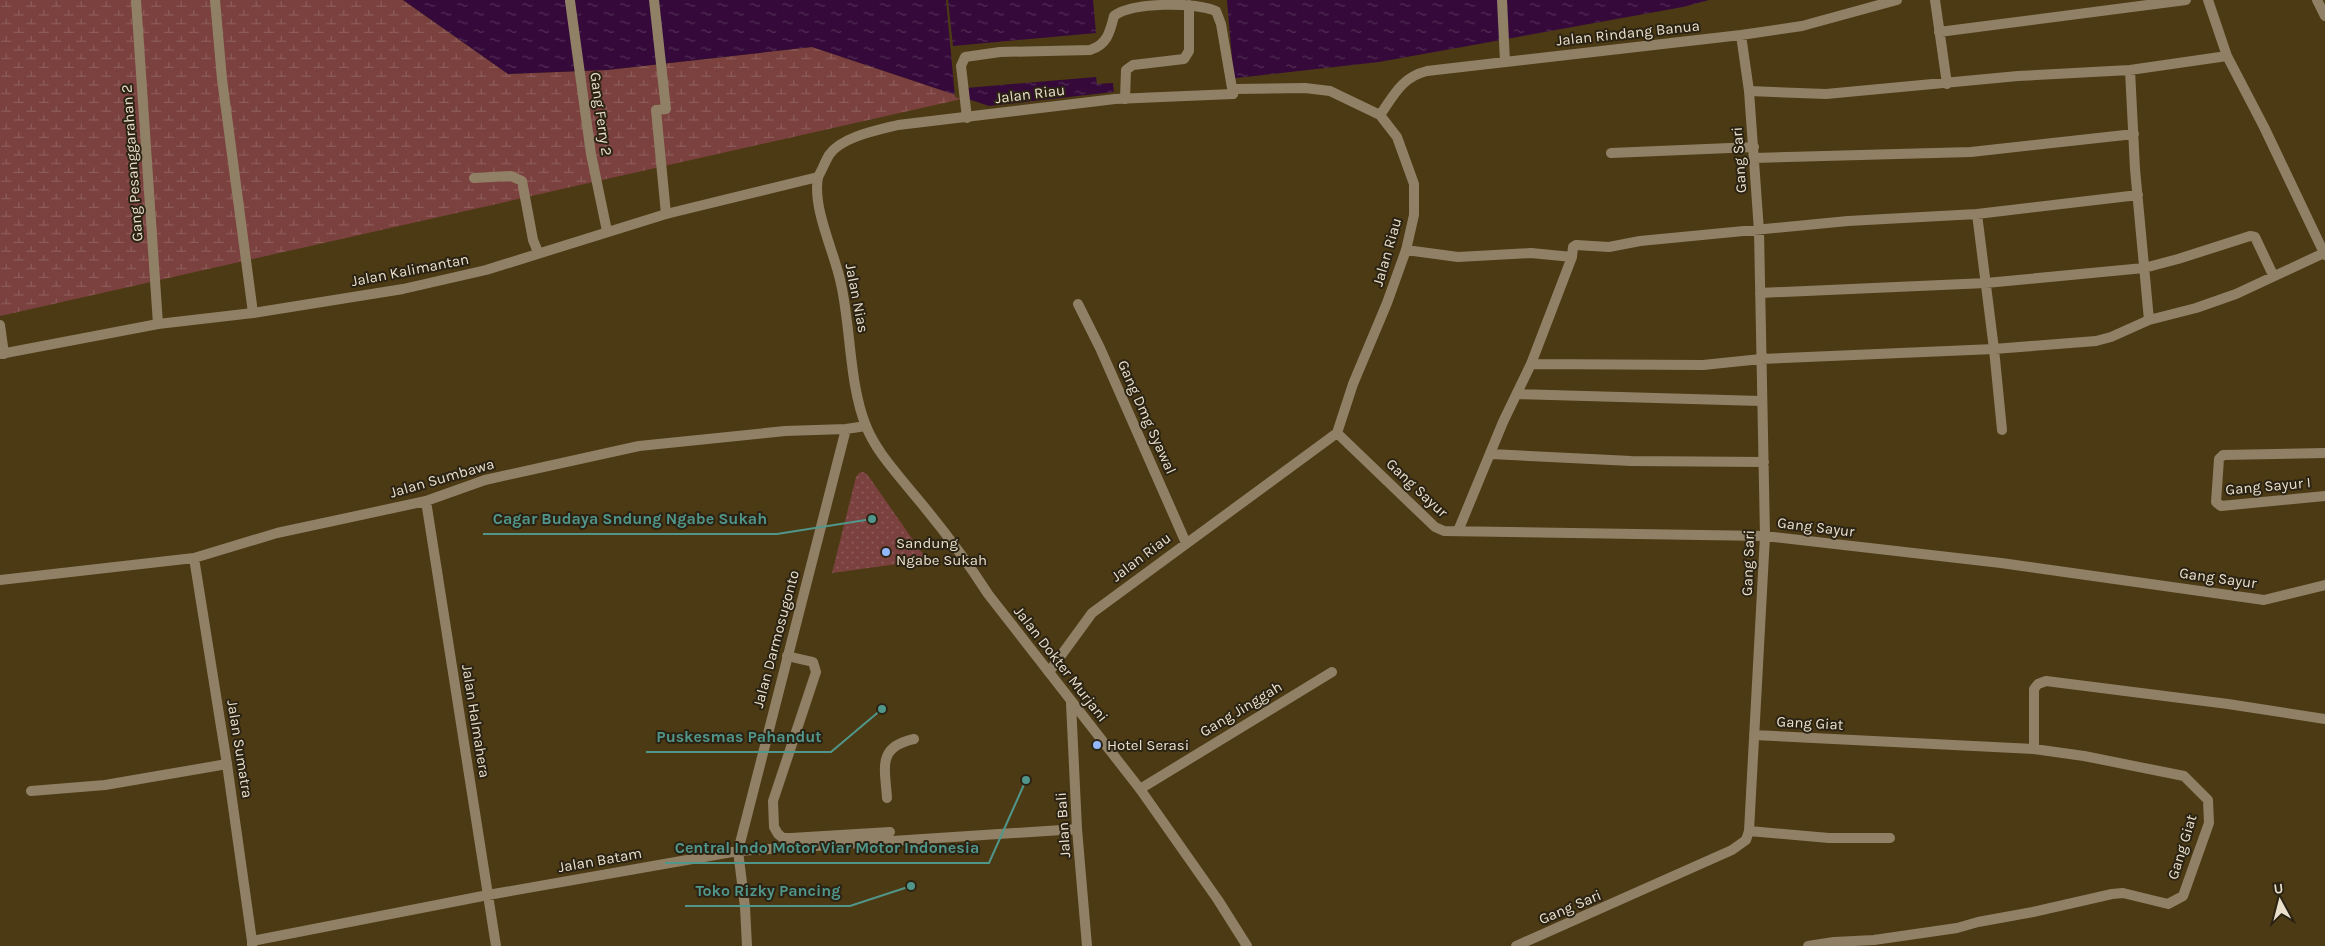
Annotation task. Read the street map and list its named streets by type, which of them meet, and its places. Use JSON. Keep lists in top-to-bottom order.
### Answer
{
  "streets": {
    "street": [
      "Jalan Rindang Banua",
      "Jalan Riau",
      "Gang Ferry 2",
      "Gang Sari",
      "Gang Pesanggarahan 2",
      "Jalan Kalimantan",
      "Jalan Nias",
      "Gang Dmg Syawal",
      "Jalan Sumbawa",
      "Gang Sayur I",
      "Gang Sayur",
      "Jalan Darmosugonto",
      "Jalan Dokter Murjani",
      "Gang Jinggah",
      "Jalan Halmahera",
      "Gang Giat",
      "Jalan Sumatra",
      "Jalan Bali",
      "Jalan Batam"
    ]
  },
  "crossings": [
    ["Jalan Rindang Banua", "Jalan Riau"],
    ["Jalan Rindang Banua", "Gang Sari"],
    ["Jalan Riau", "Jalan Kalimantan"],
    ["Jalan Riau", "Jalan Nias"],
    ["Jalan Riau", "Gang Dmg Syawal"],
    ["Jalan Riau", "Gang Sayur"],
    ["Jalan Riau", "Jalan Dokter Murjani"],
    ["Gang Ferry 2", "Jalan Kalimantan"],
    ["Gang Sari", "Gang Sayur"],
    ["Gang Sari", "Gang Giat"],
    ["Gang Pesanggarahan 2", "Jalan Kalimantan"],
    ["Jalan Kalimantan", "Jalan Nias"],
    ["Jalan Nias", "Jalan Sumbawa"],
    ["Jalan Nias", "Jalan Dokter Murjani"],
    ["Jalan Sumbawa", "Jalan Darmosugonto"],
    ["Jalan Sumbawa", "Jalan Dokter Murjani"],
    ["Jalan Sumbawa", "Jalan Halmahera"],
    ["Jalan Sumbawa", "Jalan Sumatra"],
    ["Jalan Darmosugonto", "Jalan Batam"],
    ["Jalan Dokter Murjani", "Gang Jinggah"],
    ["Jalan Dokter Murjani", "Jalan Bali"],
    ["Jalan Halmahera", "Jalan Batam"],
    ["Jalan Sumatra", "Jalan Batam"],
    ["Jalan Bali", "Jalan Batam"]
  ],
  "places": [
    "Cagar Budaya Sndung Ngabe Sukah",
    "Sandung Ngabe Sukah",
    "Puskesmas Pahandut",
    "Hotel Serasi",
    "Central Indo Motor Viar Motor Indonesia",
    "Toko Rizky Pancing"
  ],
  "north": "top"
}
